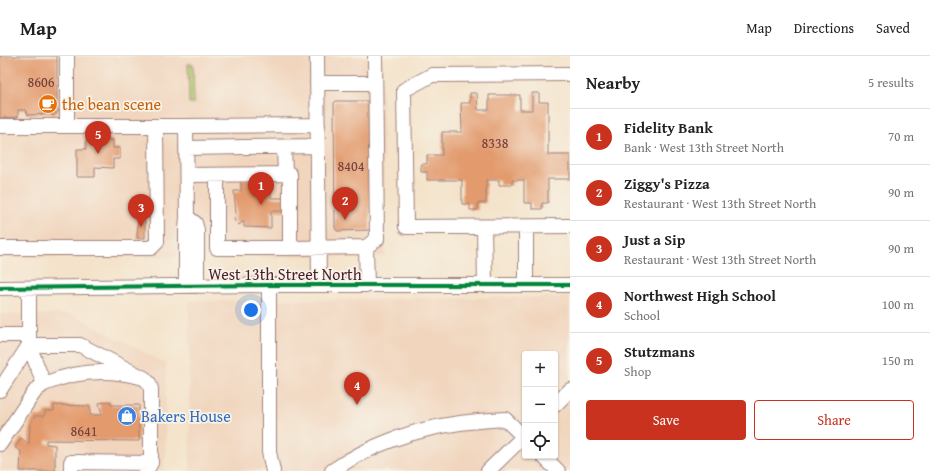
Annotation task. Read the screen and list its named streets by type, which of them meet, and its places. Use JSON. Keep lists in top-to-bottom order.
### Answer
{
  "streets": {
    "street": ["West 13th Street North"]
  },
  "places": {
    "cafe": ["the bean scene"],
    "shop": ["Bakers House"]
  },
  "house_numbers": [
    "8606",
    "8338",
    "8404",
    "8641"
  ],
  "page": {
    "header": "Map",
    "nav": ["Map", "Directions", "Saved"],
    "heading": ["Nearby", "5 results"],
    "list": [
      {
        "mark": "1",
        "name": "Fidelity Bank",
        "note": "Bank · West 13th Street North",
        "value": "70 m"
      },
      {
        "mark": "2",
        "name": "Ziggy's Pizza",
        "note": "Restaurant · West 13th Street North",
        "value": "90 m"
      },
      {
        "mark": "3",
        "name": "Just a Sip",
        "note": "Restaurant · West 13th Street North",
        "value": "90 m"
      },
      {
        "mark": "4",
        "name": "Northwest High School",
        "note": "School",
        "value": "100 m"
      },
      {
        "mark": "5",
        "name": "Stutzmans",
        "note": "Shop",
        "value": "150 m"
      }
    ],
    "pins": [
      "5",
      "1",
      "2",
      "3",
      "4"
    ],
    "map_buttons": ["+", "−"],
    "buttons": ["Save", "Share"]
  }
}
